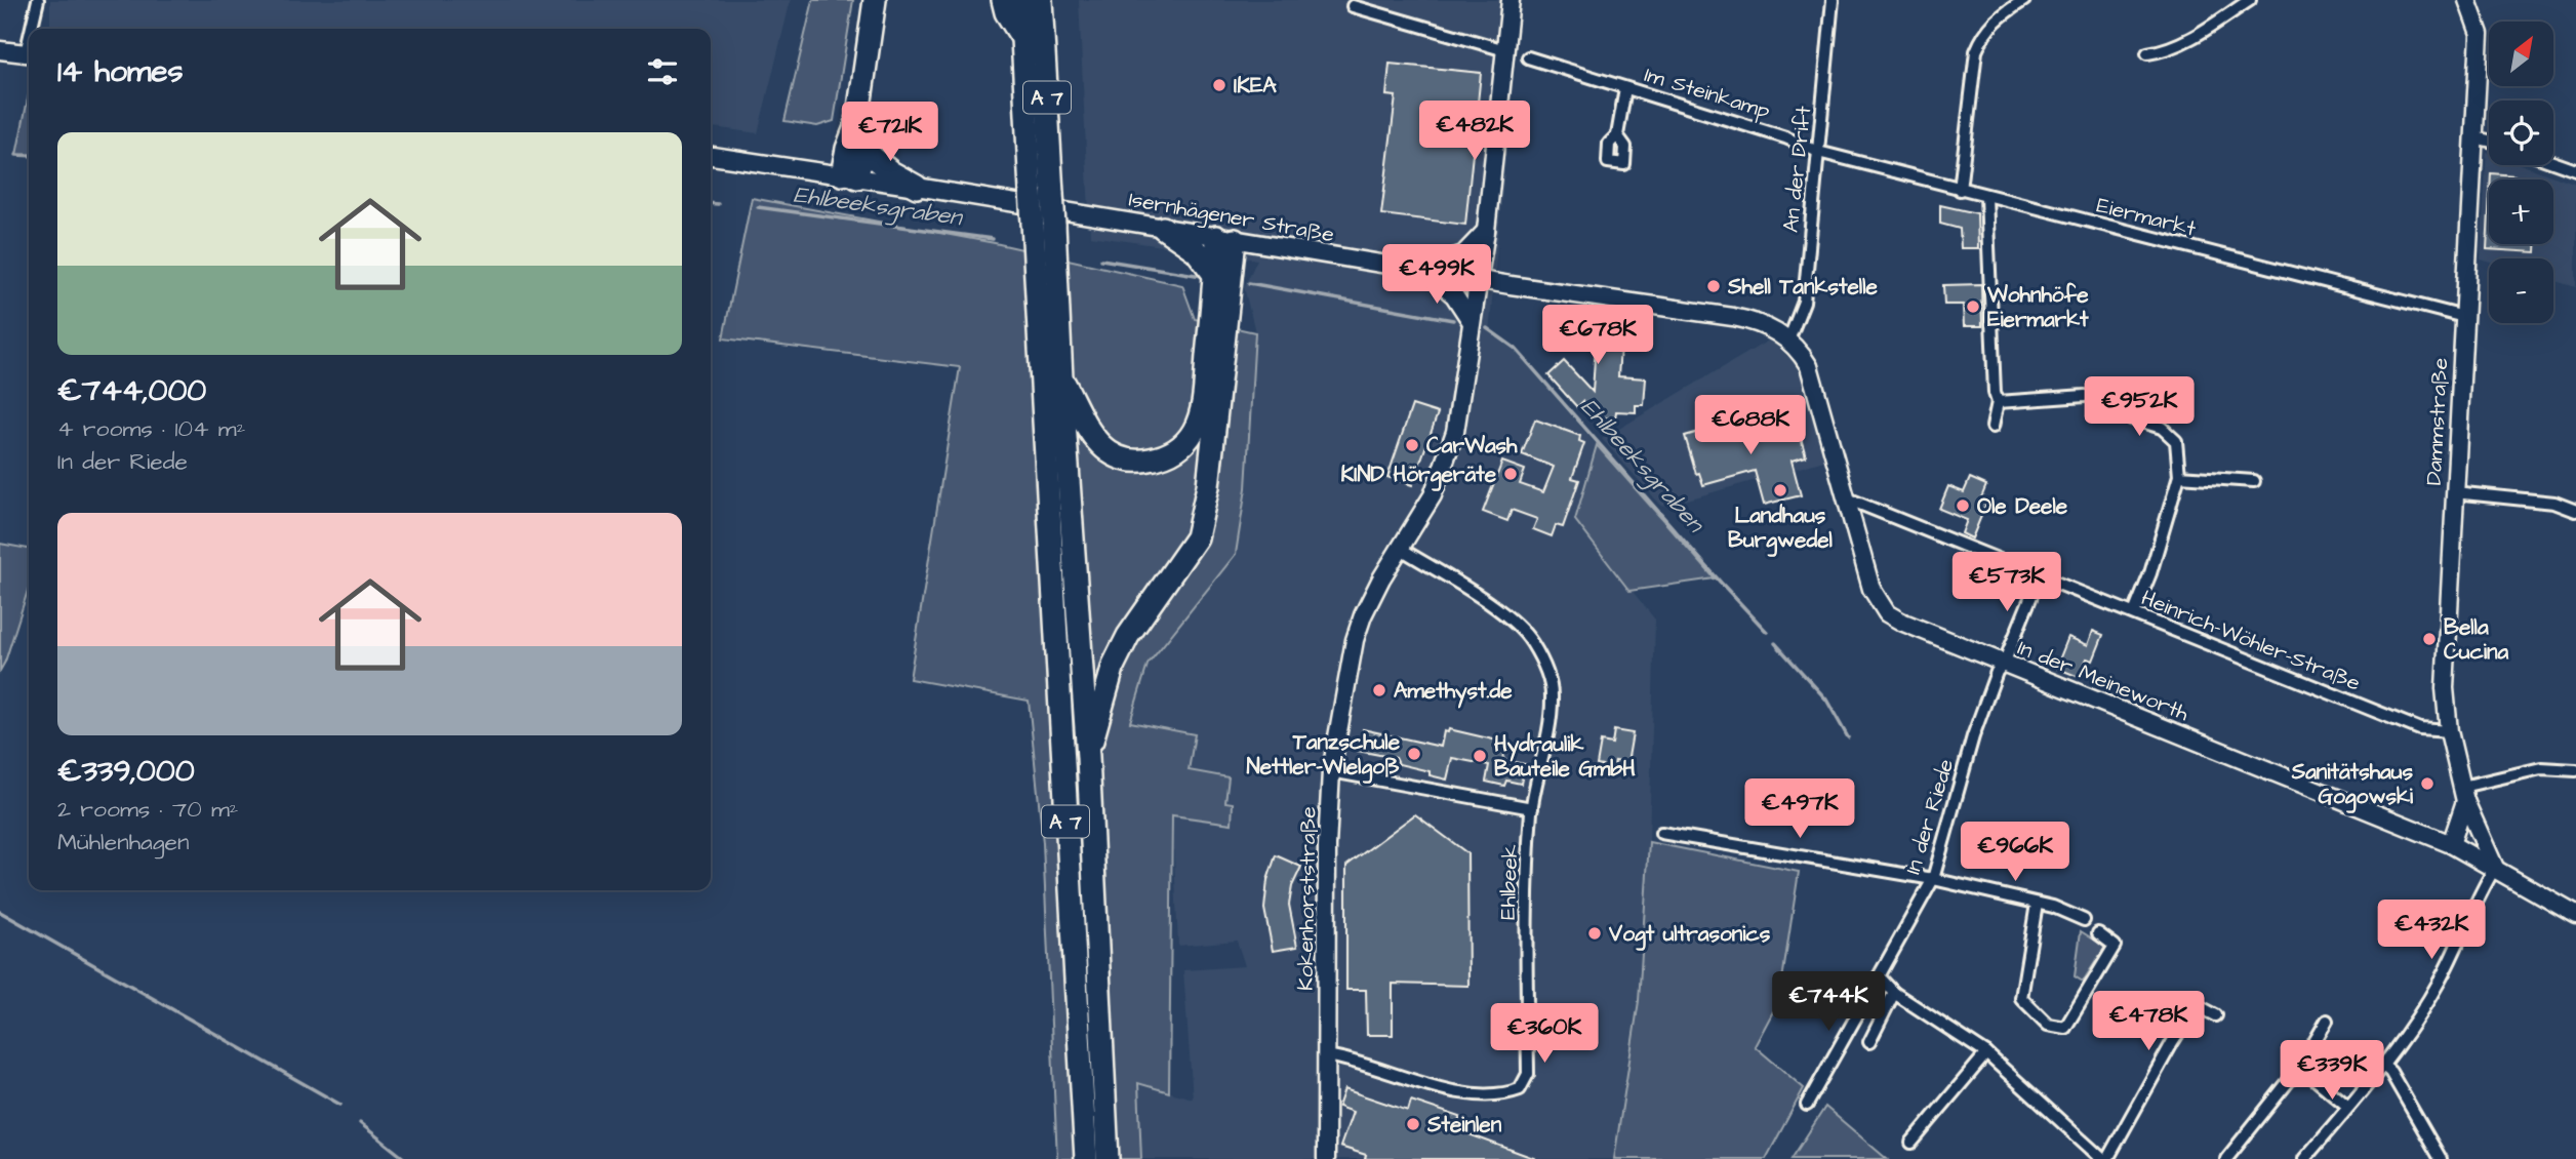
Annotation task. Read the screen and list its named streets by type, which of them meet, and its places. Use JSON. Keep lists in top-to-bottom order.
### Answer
{
  "streets": {
    "highway": ["A 7"],
    "main road": [
      "Isernhägener Straße",
      "Dammstraße",
      "In der Meineworth",
      "Kokenhorststraße"
    ],
    "street": [
      "Im Steinkamp",
      "An der Drift",
      "Eiermarkt",
      "Heinrich-Wöhler-Straße",
      "In der Riede",
      "Ehlbeek"
    ]
  },
  "crossings": [
    ["Im Steinkamp", "An der Drift"],
    ["Im Steinkamp", "Eiermarkt"],
    ["An der Drift", "Isernhägener Straße"],
    ["An der Drift", "Eiermarkt"],
    ["An der Drift", "In der Meineworth"],
    ["Isernhägener Straße", "In der Meineworth"],
    ["Isernhägener Straße", "Kokenhorststraße"],
    ["Eiermarkt", "Dammstraße"],
    ["Dammstraße", "Heinrich-Wöhler-Straße"],
    ["Dammstraße", "In der Meineworth"],
    ["Heinrich-Wöhler-Straße", "In der Meineworth"],
    ["In der Meineworth", "In der Riede"],
    ["Ehlbeek", "Kokenhorststraße"]
  ],
  "water": ["Ehlbeeksgraben"],
  "places": [
    "IKEA",
    "Shell Tankstelle",
    "Wohnhöfe Eiermarkt",
    "CarWash",
    "KIND Hörgeräte",
    "Landhaus Burgwedel",
    "Ole Deele",
    "Bella Cucina",
    "Amethyst.de",
    "Tanzschule Nettler-Wielgoß",
    "Hydraulik Bauteile GmbH",
    "Sanitätshaus Gogowski",
    "Vogt ultrasonics",
    "Steinlen"
  ],
  "north": "top right",
  "page": {
    "map_buttons": ["+", "−"],
    "heading": "14 homes",
    "price": [
      "€482K",
      "€721K",
      "€499K",
      "€678K",
      "€952K",
      "€688K",
      "€573K",
      "€497K",
      "€966K",
      "€432K",
      "€744K",
      "€478K",
      "€360K",
      "€339K"
    ],
    "list": [
      {
        "name": "€744,000",
        "note": "4 rooms · 104 m² · In der Riede"
      },
      {
        "name": "€339,000",
        "note": "2 rooms · 70 m² · Mühlenhagen"
      }
    ]
  }
}
